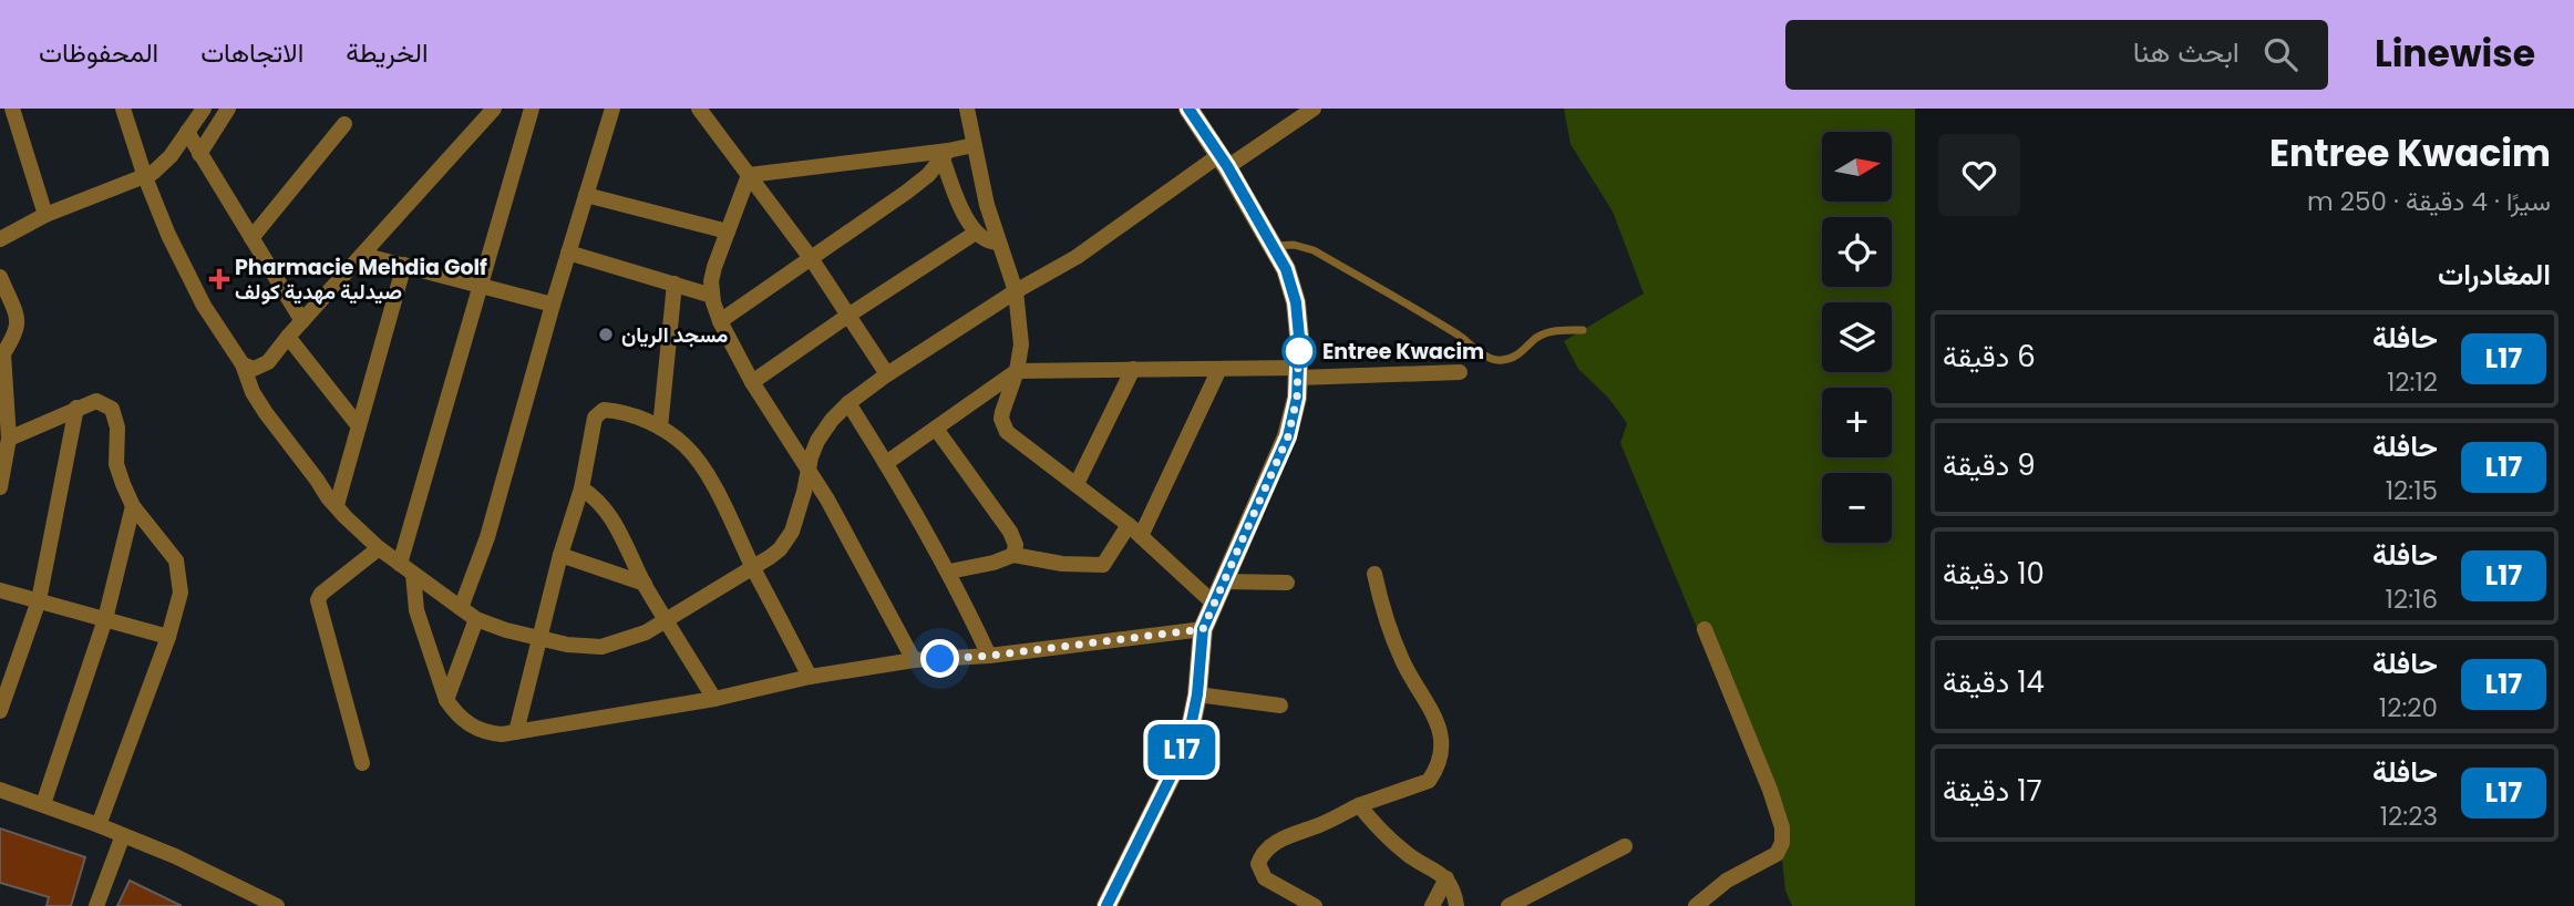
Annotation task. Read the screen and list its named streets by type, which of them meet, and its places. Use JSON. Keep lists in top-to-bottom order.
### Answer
{
  "places": {
    "health": ["Pharmacie Mehdia Golf صيدلية مهدية كولف"],
    "other": ["مسجد الريان", "Entree Kwacim"]
  },
  "lines": ["bus line L17"],
  "north": "right",
  "page": {
    "header": "Linewise",
    "search": "ابحث هنا",
    "nav": ["الخريطة", "الاتجاهات", "المحفوظات"],
    "heading": [
      ["Entree Kwacim", "سيرًا · 4 دقيقة · 250 m"],
      "المغادرات"
    ],
    "on_map": "L17",
    "map_buttons": ["+", "−"],
    "list": [
      {
        "mark": "L17",
        "name": "حافلة",
        "note": "12:12",
        "value": "6 دقيقة"
      },
      {
        "mark": "L17",
        "name": "حافلة",
        "note": "12:15",
        "value": "9 دقيقة"
      },
      {
        "mark": "L17",
        "name": "حافلة",
        "note": "12:16",
        "value": "10 دقيقة"
      },
      {
        "mark": "L17",
        "name": "حافلة",
        "note": "12:20",
        "value": "14 دقيقة"
      },
      {
        "mark": "L17",
        "name": "حافلة",
        "note": "12:23",
        "value": "17 دقيقة"
      }
    ]
  }
}
